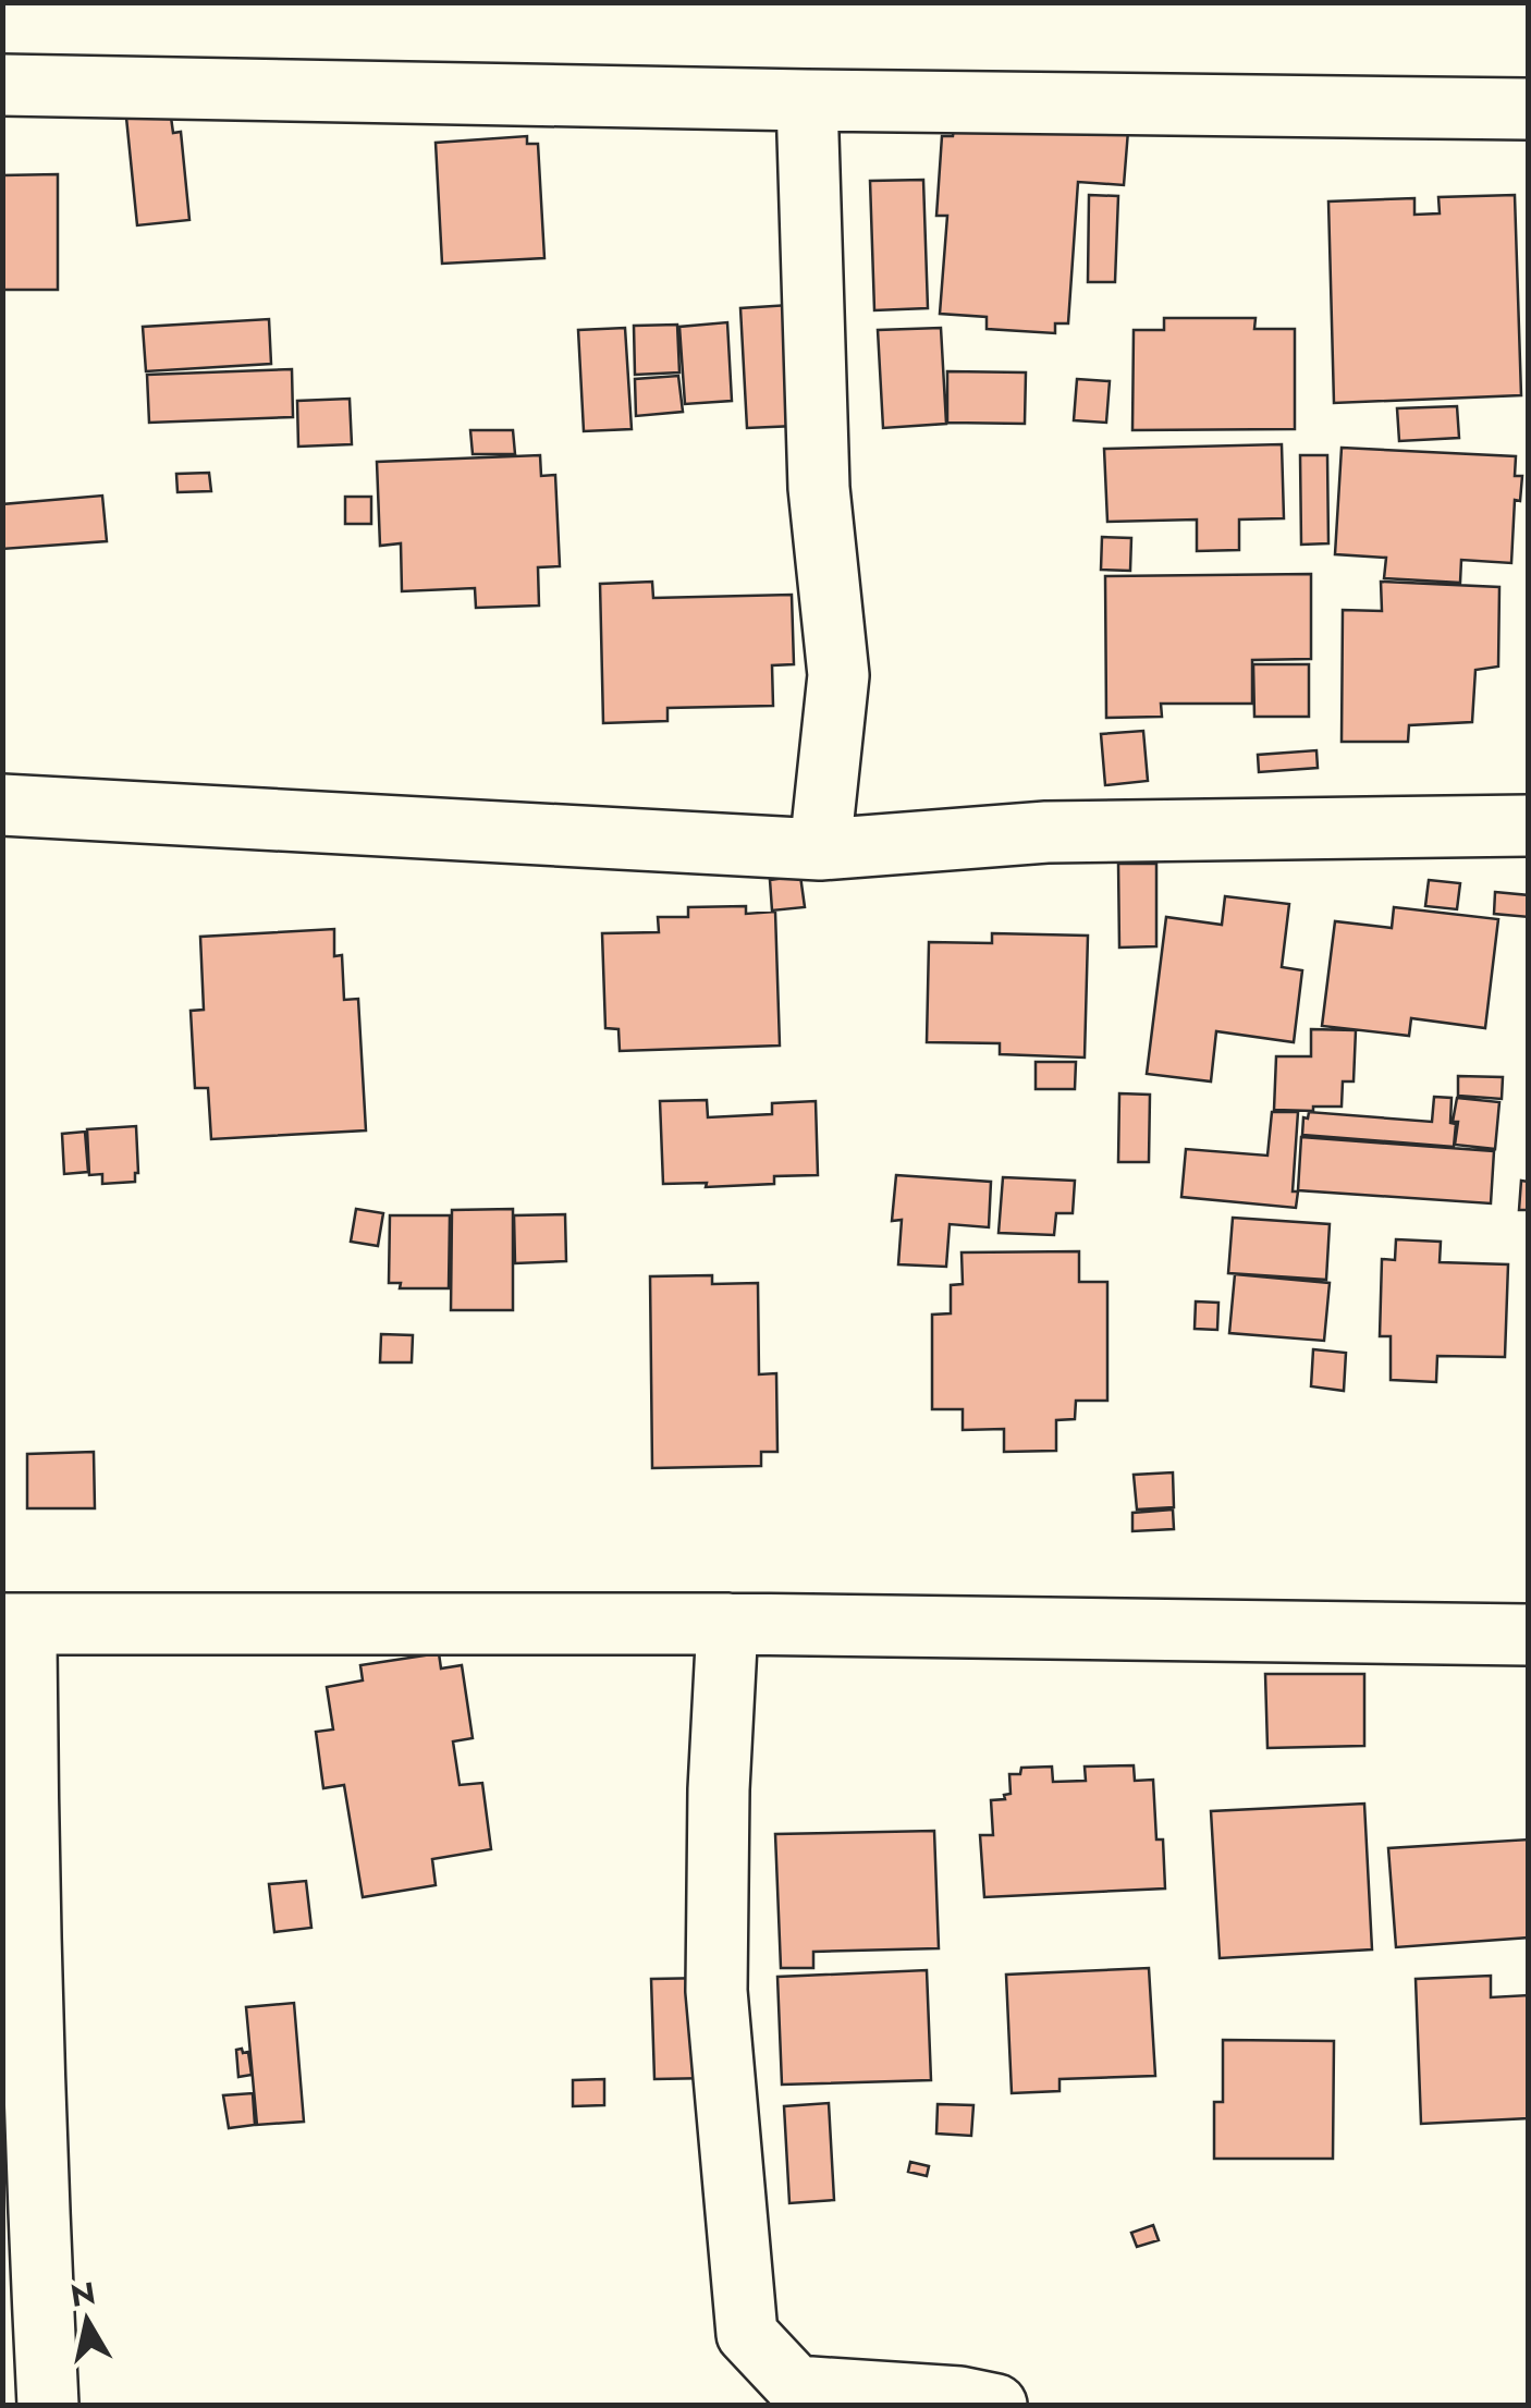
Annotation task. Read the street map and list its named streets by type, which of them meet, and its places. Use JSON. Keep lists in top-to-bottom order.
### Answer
{
  "north": "top"
}
